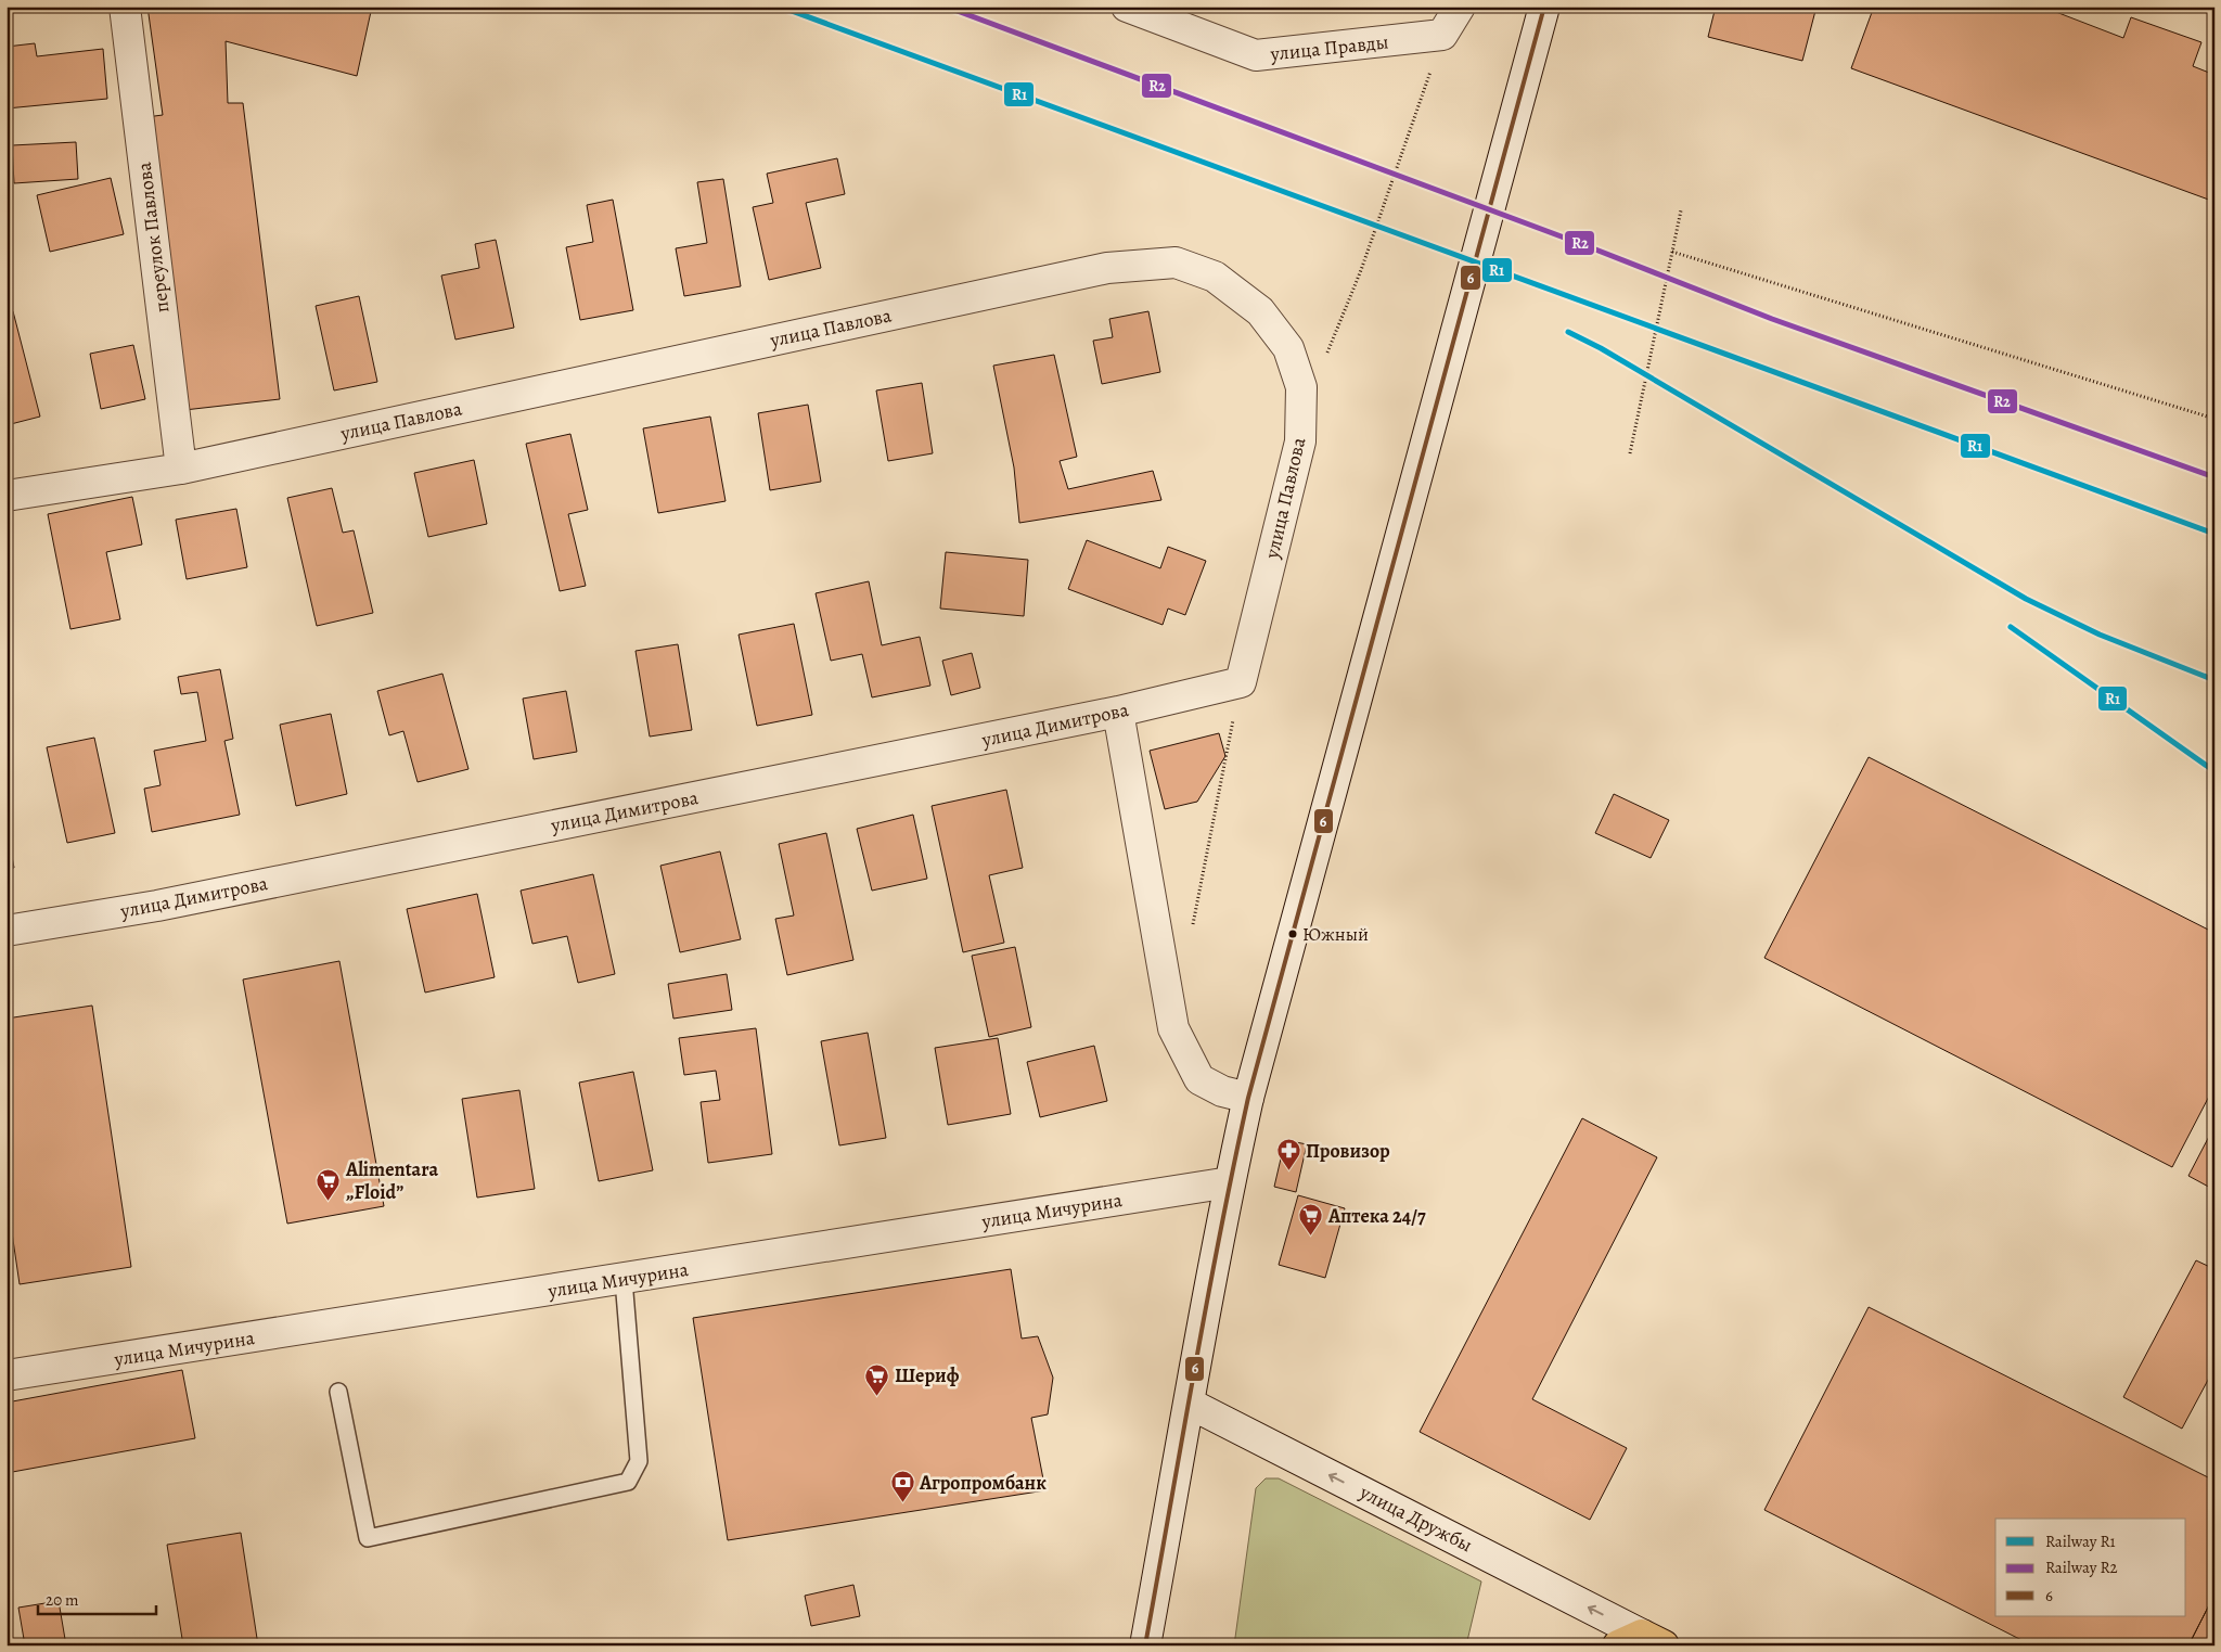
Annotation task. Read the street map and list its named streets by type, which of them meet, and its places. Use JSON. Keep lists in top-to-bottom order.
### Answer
{
  "streets": {
    "street": [
      "улица Правды",
      "переулок Павлова",
      "улица Павлова",
      "улица Димитрова",
      "улица Мичурина",
      "улица Дружбы"
    ]
  },
  "crossings": [
    ["переулок Павлова", "улица Павлова"],
    ["улица Павлова", "улица Димитрова"]
  ],
  "one_way": ["улица Дружбы"],
  "places": {
    "other": ["Южный"],
    "pharmacy": ["Провизор"],
    "supermarket": ["Alimentara „Floid”", "Аптека 24/7", "Шериф"],
    "bank": ["Агропромбанк"]
  },
  "lines": ["rail line R1", "rail line R2", "transit line 6"],
  "legend": ["Railway R1", "Railway R2", "6"],
  "scale_bar": "20 m"
}
